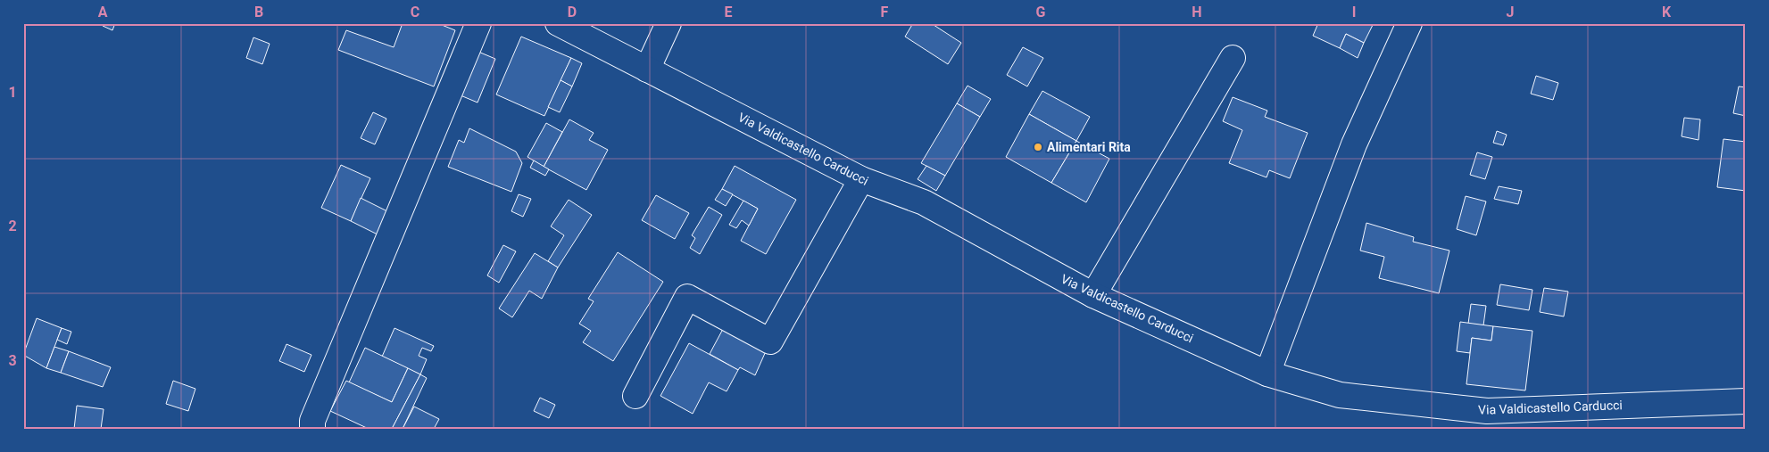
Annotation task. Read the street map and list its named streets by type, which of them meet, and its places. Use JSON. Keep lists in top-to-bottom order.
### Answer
{
  "streets": {
    "street": ["Via Valdicastello Carducci"]
  },
  "places": ["Alimentari Rita"],
  "grid": {
    "columns": [
      "A",
      "B",
      "C",
      "D",
      "E",
      "F",
      "G",
      "H",
      "I",
      "J",
      "K"
    ],
    "rows": ["1", "2", "3"]
  }
}
